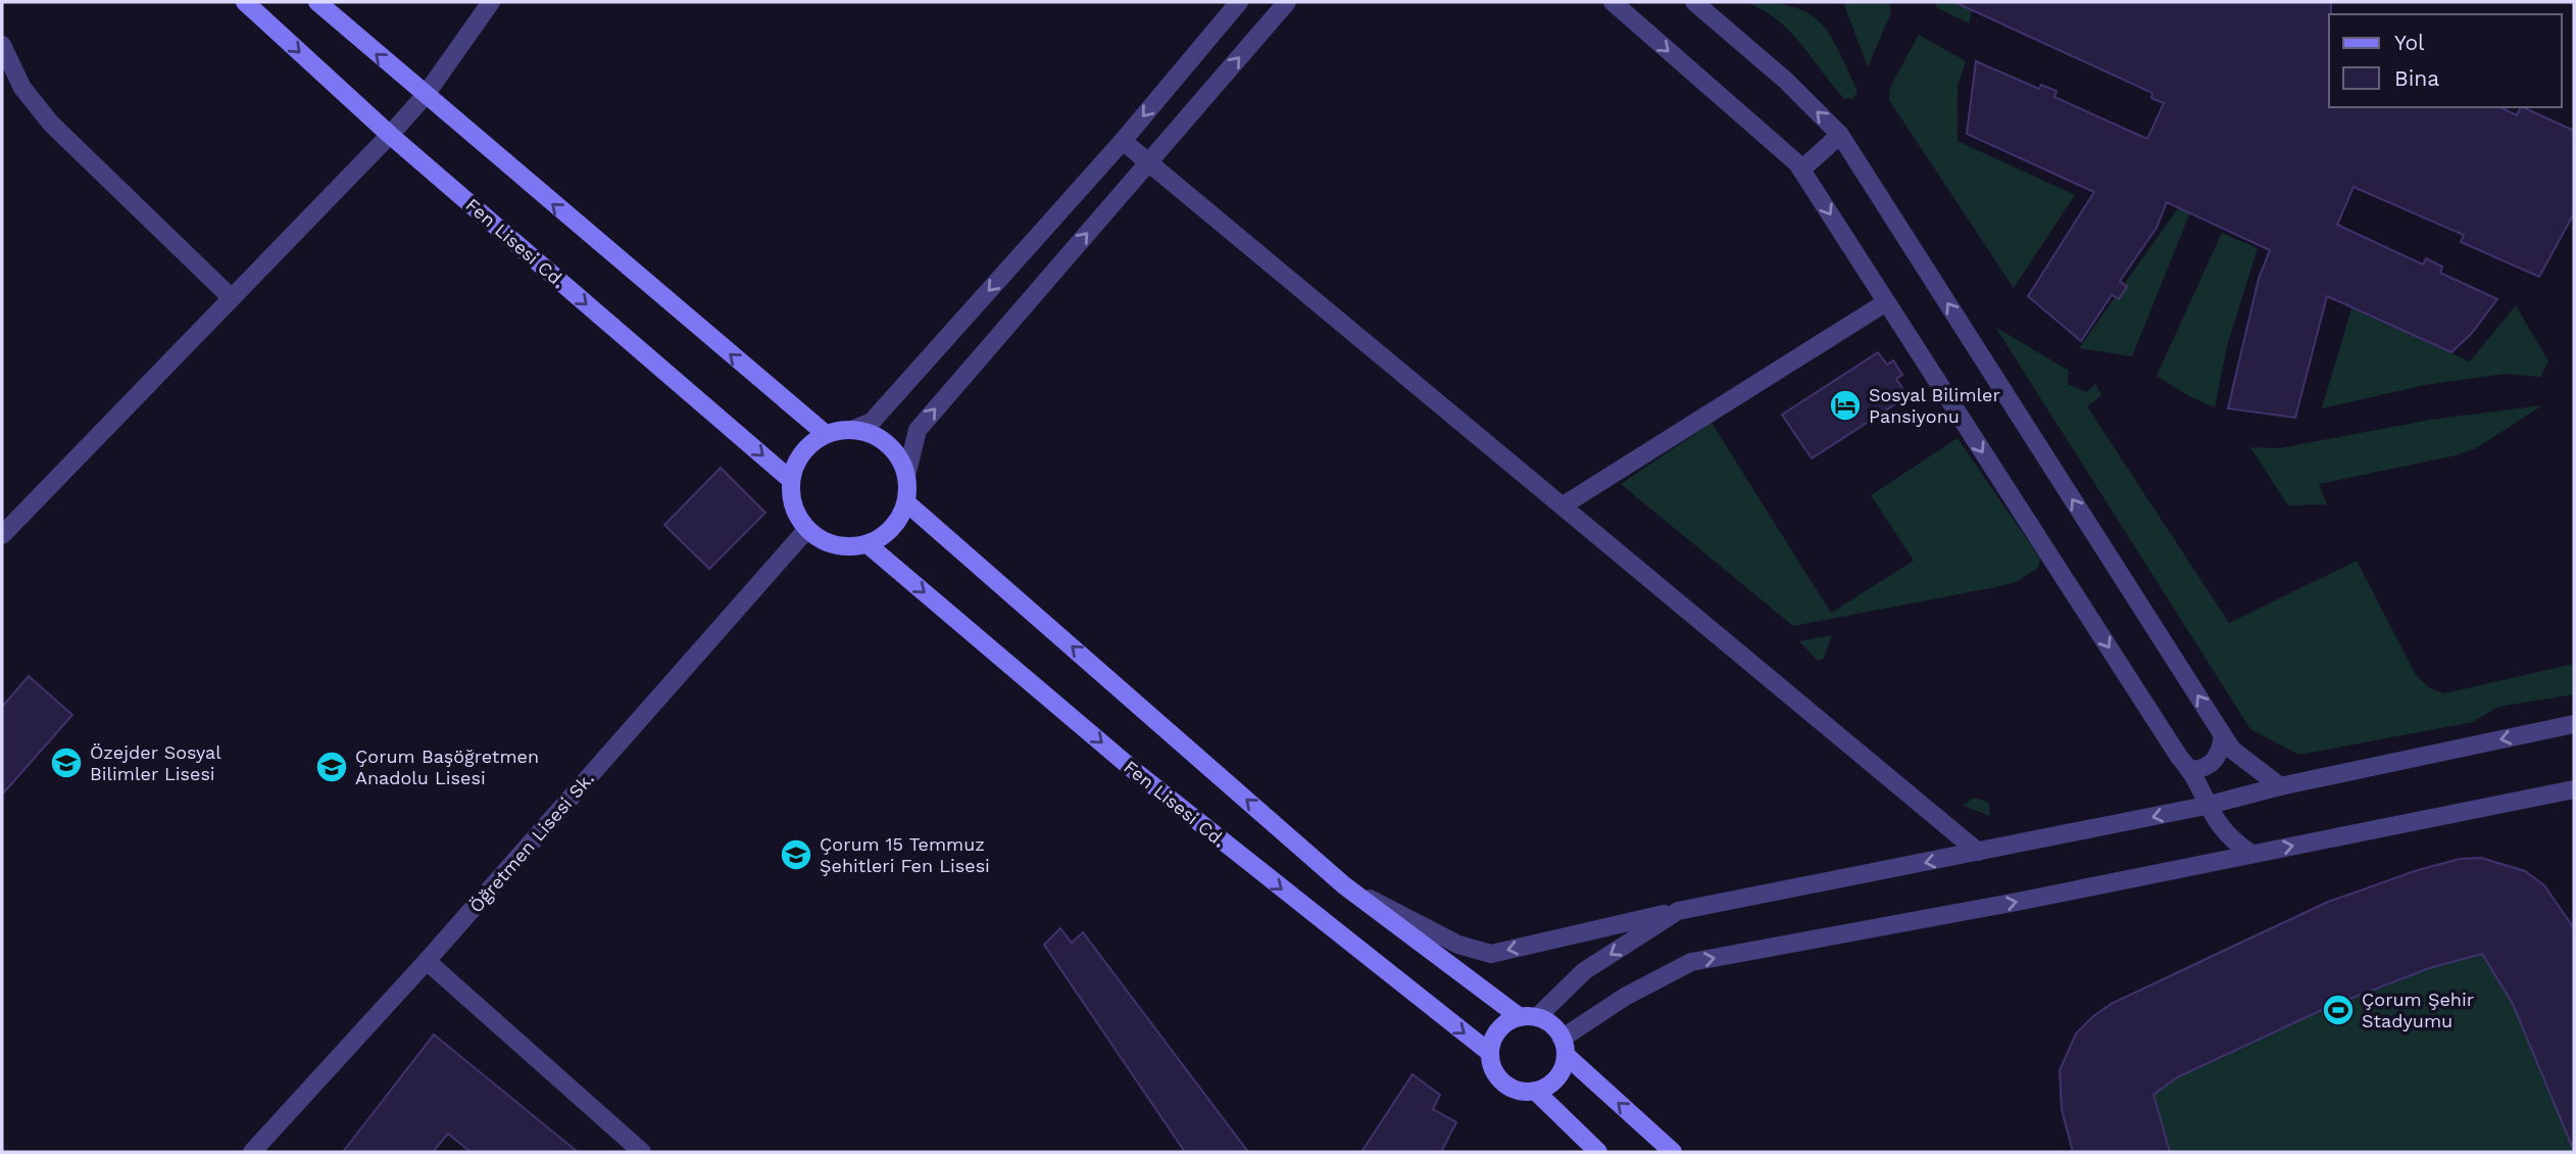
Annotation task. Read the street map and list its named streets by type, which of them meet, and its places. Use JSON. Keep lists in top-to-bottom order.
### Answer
{
  "streets": {
    "street": ["Fen Lisesi Cd.", "Öğretmen Lisesi Sk."]
  },
  "crossings": [
    ["Fen Lisesi Cd.", "Öğretmen Lisesi Sk."]
  ],
  "places": {
    "hotel": ["Sosyal Bilimler Pansiyonu"],
    "school or university": ["Özejder Sosyal Bilimler Lisesi", "Çorum Başöğretmen Anadolu Lisesi", "Çorum 15 Temmuz Şehitleri Fen Lisesi"],
    "sports": ["Çorum Şehir Stadyumu"]
  },
  "legend": ["Yol", "Bina"]
}
